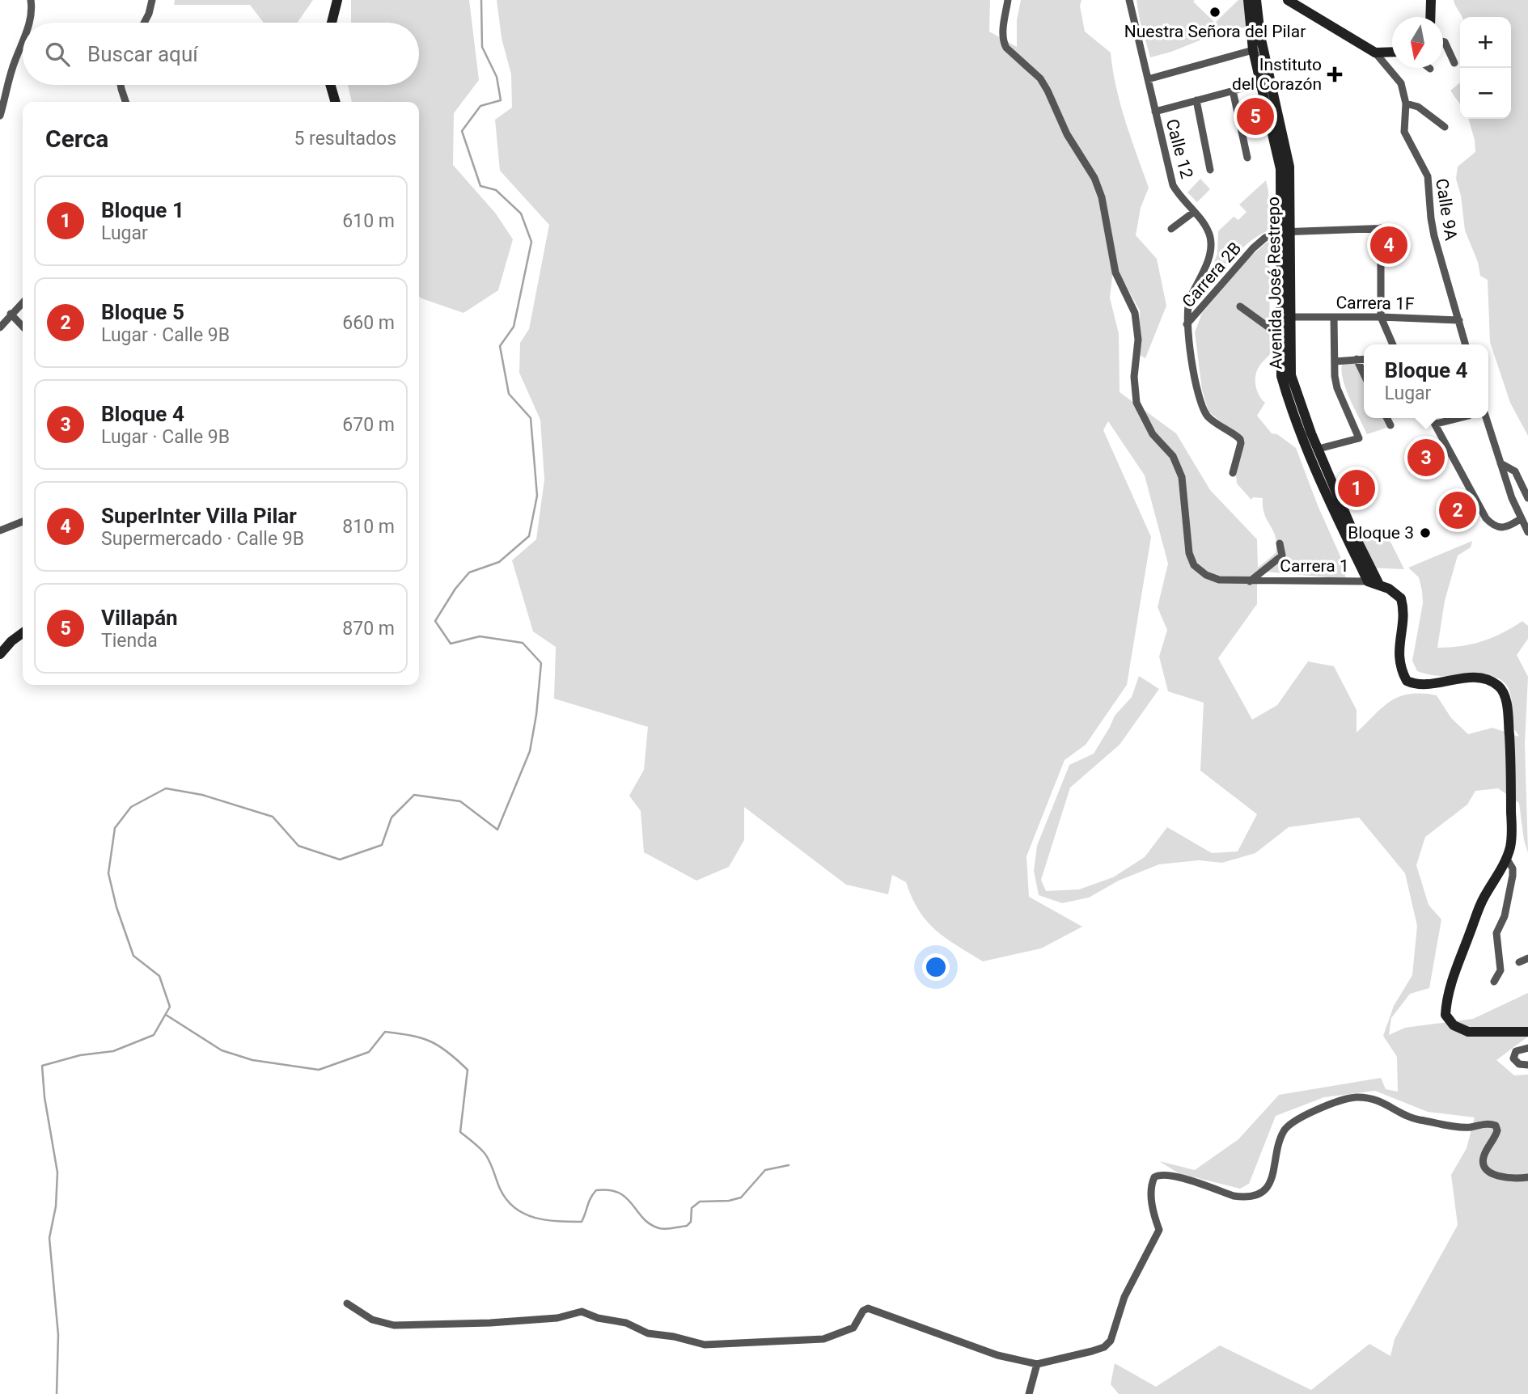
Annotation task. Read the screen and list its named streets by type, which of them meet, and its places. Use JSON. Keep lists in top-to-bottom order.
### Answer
{
  "streets": {
    "main road": ["Avenida José Restrepo", "Carrera 1"],
    "street": [
      "Calle 12",
      "Calle 9A",
      "Carrera 2B",
      "Carrera 1F"
    ]
  },
  "crossings": [
    ["Calle 12", "Carrera 2B"],
    ["Calle 9A", "Carrera 1F"],
    ["Carrera 2B", "Avenida José Restrepo"],
    ["Avenida José Restrepo", "Carrera 1F"],
    ["Avenida José Restrepo", "Carrera 1"]
  ],
  "places": {
    "other": ["Nuestra Señora del Pilar", "Bloque 3"],
    "health": ["Instituto del Corazón"]
  },
  "north": "bottom",
  "page": {
    "map_buttons": ["+", "−"],
    "search": "Buscar aquí",
    "pins": [
      "5",
      "4",
      "3",
      "1",
      "2"
    ],
    "heading": ["Cerca", "5 resultados"],
    "list": [
      {
        "mark": "1",
        "name": "Bloque 1",
        "note": "Lugar",
        "value": "610 m"
      },
      {
        "mark": "2",
        "name": "Bloque 5",
        "note": "Lugar · Calle 9B",
        "value": "660 m"
      },
      {
        "mark": "3",
        "name": "Bloque 4",
        "note": "Lugar · Calle 9B",
        "value": "670 m"
      },
      {
        "mark": "4",
        "name": "SuperInter Villa Pilar",
        "note": "Supermercado · Calle 9B",
        "value": "810 m"
      },
      {
        "mark": "5",
        "name": "Villapán",
        "note": "Tienda",
        "value": "870 m"
      }
    ],
    "popup": ["Bloque 4", "Lugar"]
  }
}
